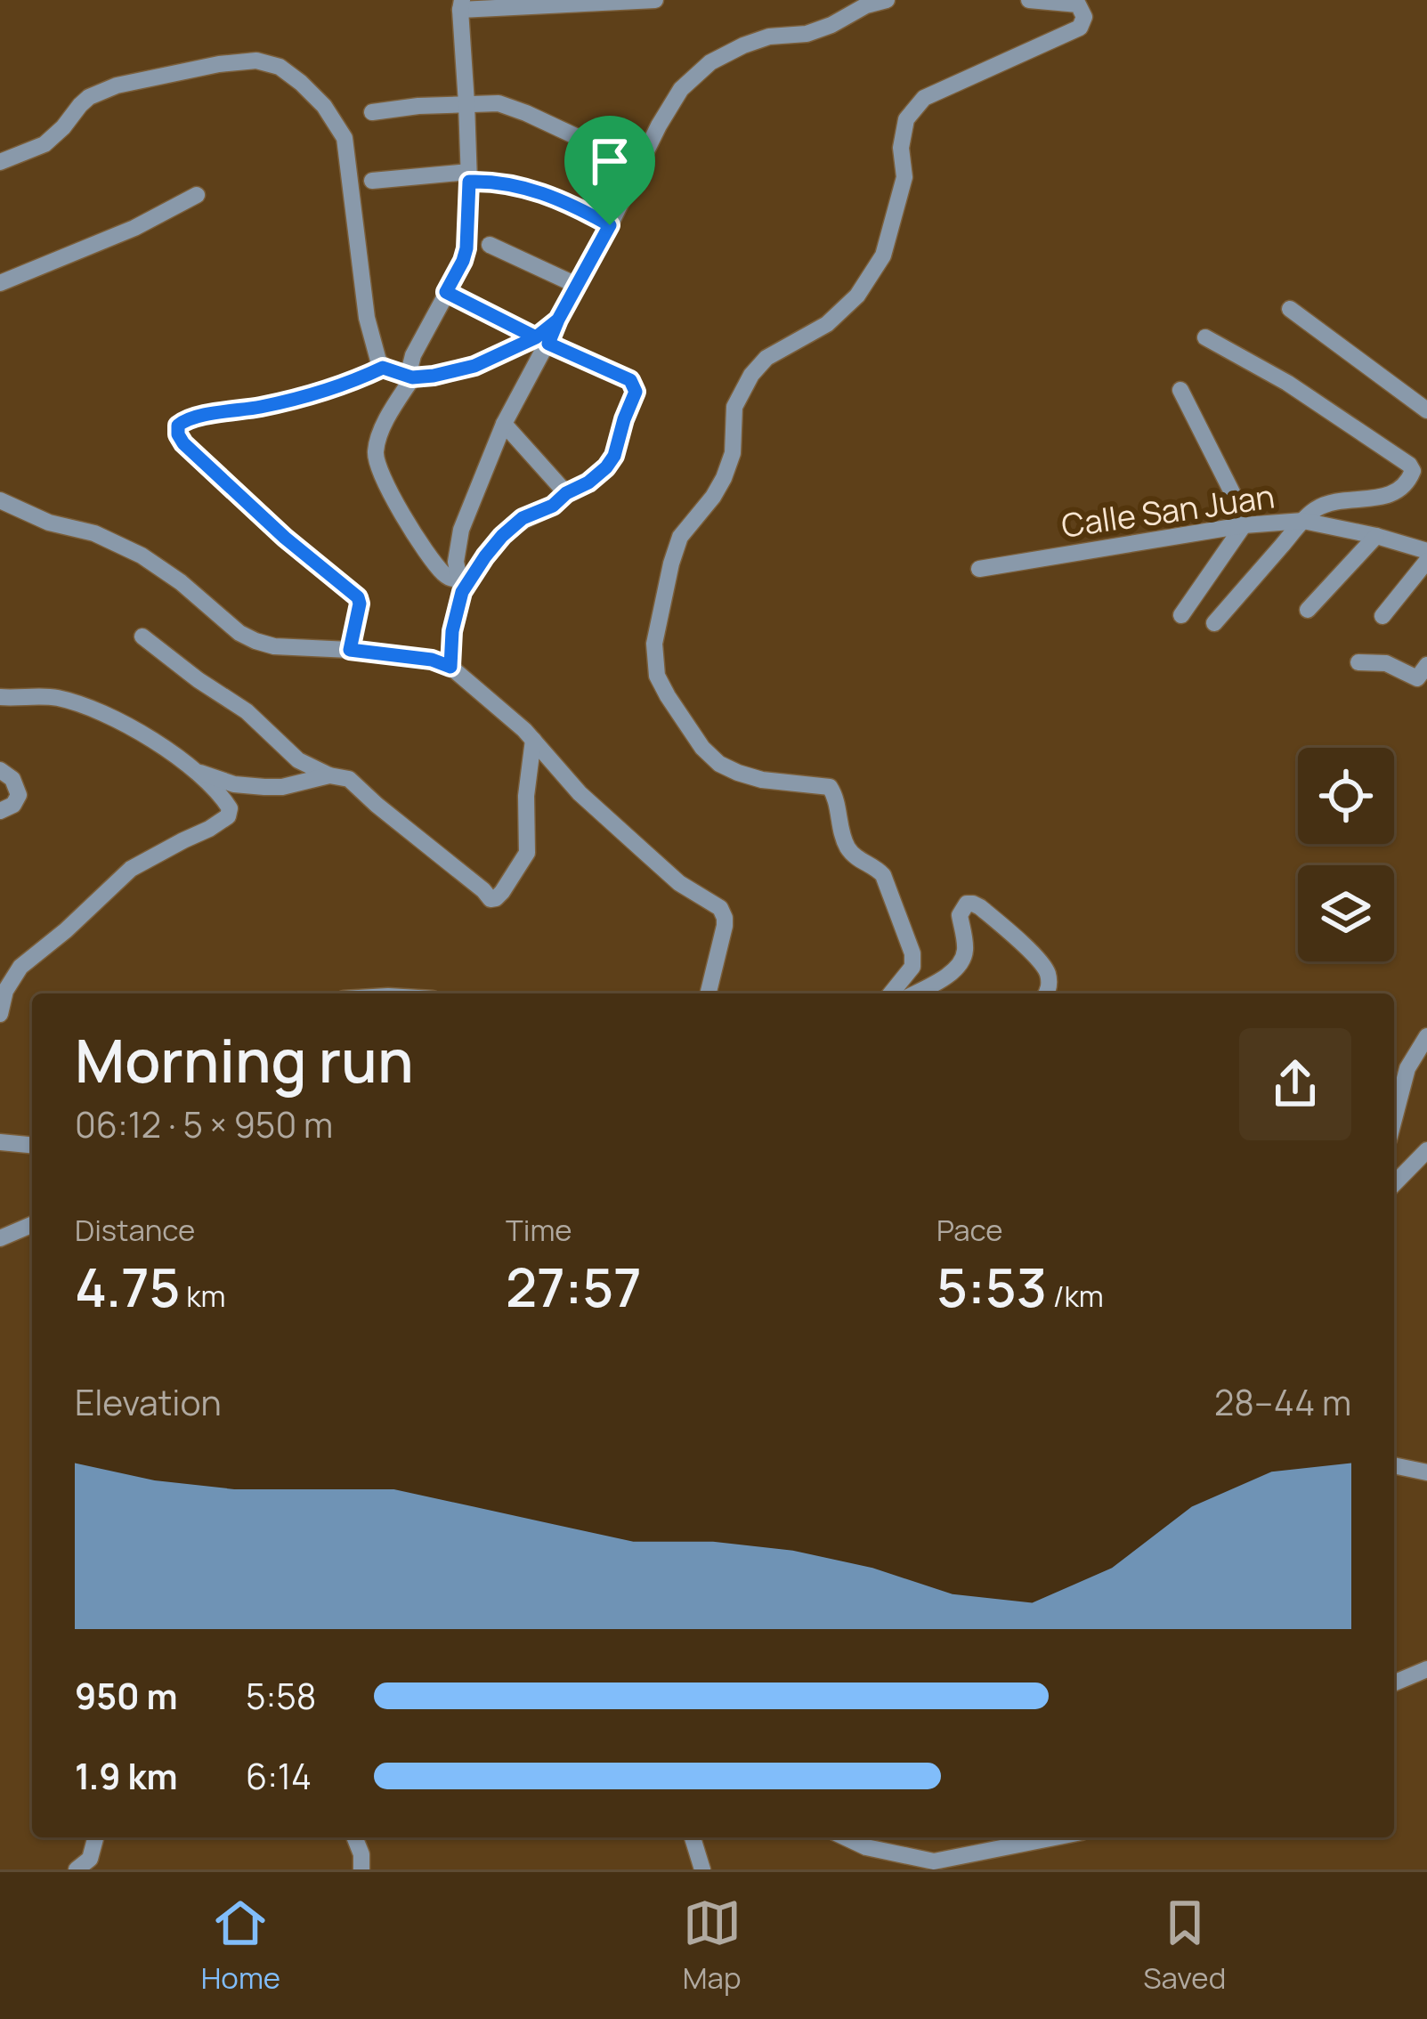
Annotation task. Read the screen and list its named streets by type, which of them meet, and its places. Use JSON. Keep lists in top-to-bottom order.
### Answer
{
  "streets": {
    "street": ["Calle San Juan"]
  },
  "page": {
    "heading": ["Morning run", "06:12 · 5 × 950 m"],
    "stats": [
      ["Distance", "4.75 km"],
      ["Time", "27:57"],
      ["Pace", "5:53 /km"]
    ],
    "chart": ["Elevation", "28–44 m"],
    "list": [
      {
        "name": "950 m",
        "note": "5:58"
      },
      {
        "name": "1.9 km",
        "note": "6:14"
      }
    ],
    "tabs": ["Home", "Map", "Saved"]
  }
}
